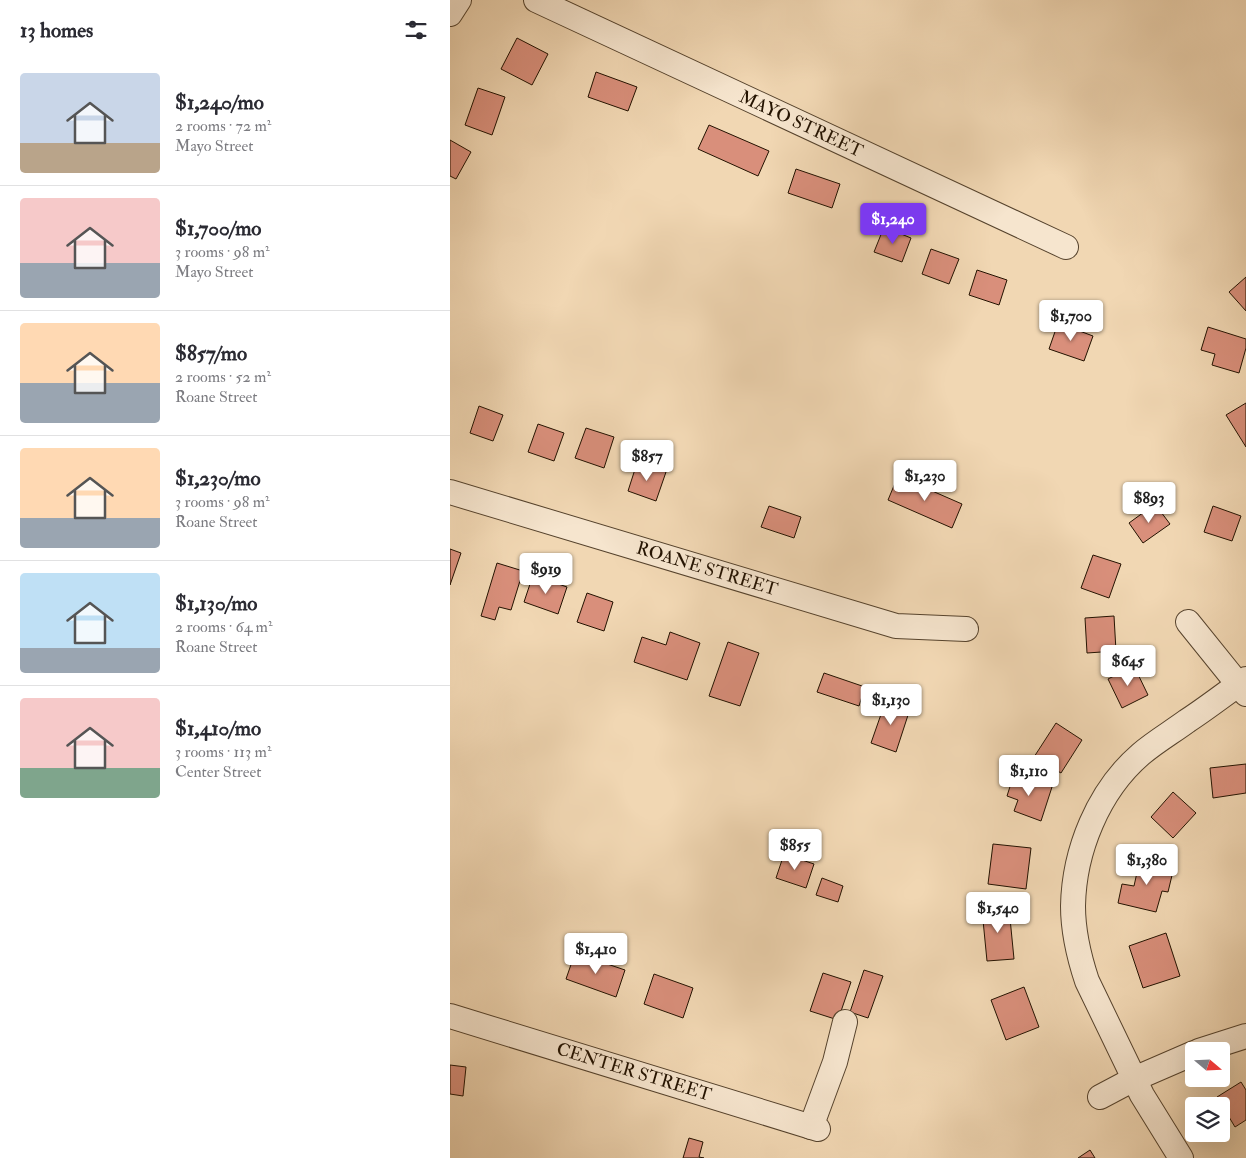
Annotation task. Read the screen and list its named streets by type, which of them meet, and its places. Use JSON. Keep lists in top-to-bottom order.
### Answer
{
  "streets": {
    "street": ["MAYO STREET", "ROANE STREET", "CENTER STREET"]
  },
  "north": "right",
  "page": {
    "heading": "13 homes",
    "list": [
      {
        "name": "$1,240/mo",
        "note": "2 rooms · 72 m² · Mayo Street"
      },
      {
        "name": "$1,700/mo",
        "note": "3 rooms · 98 m² · Mayo Street"
      },
      {
        "name": "$857/mo",
        "note": "2 rooms · 52 m² · Roane Street"
      },
      {
        "name": "$1,230/mo",
        "note": "3 rooms · 98 m² · Roane Street"
      },
      {
        "name": "$1,130/mo",
        "note": "2 rooms · 64 m² · Roane Street"
      },
      {
        "name": "$1,410/mo",
        "note": "3 rooms · 113 m² · Center Street"
      }
    ],
    "price": [
      "$1,240",
      "$1,700",
      "$857",
      "$1,230",
      "$893",
      "$919",
      "$645",
      "$1,130",
      "$1,110",
      "$855",
      "$1,380",
      "$1,540",
      "$1,410"
    ]
  }
}
